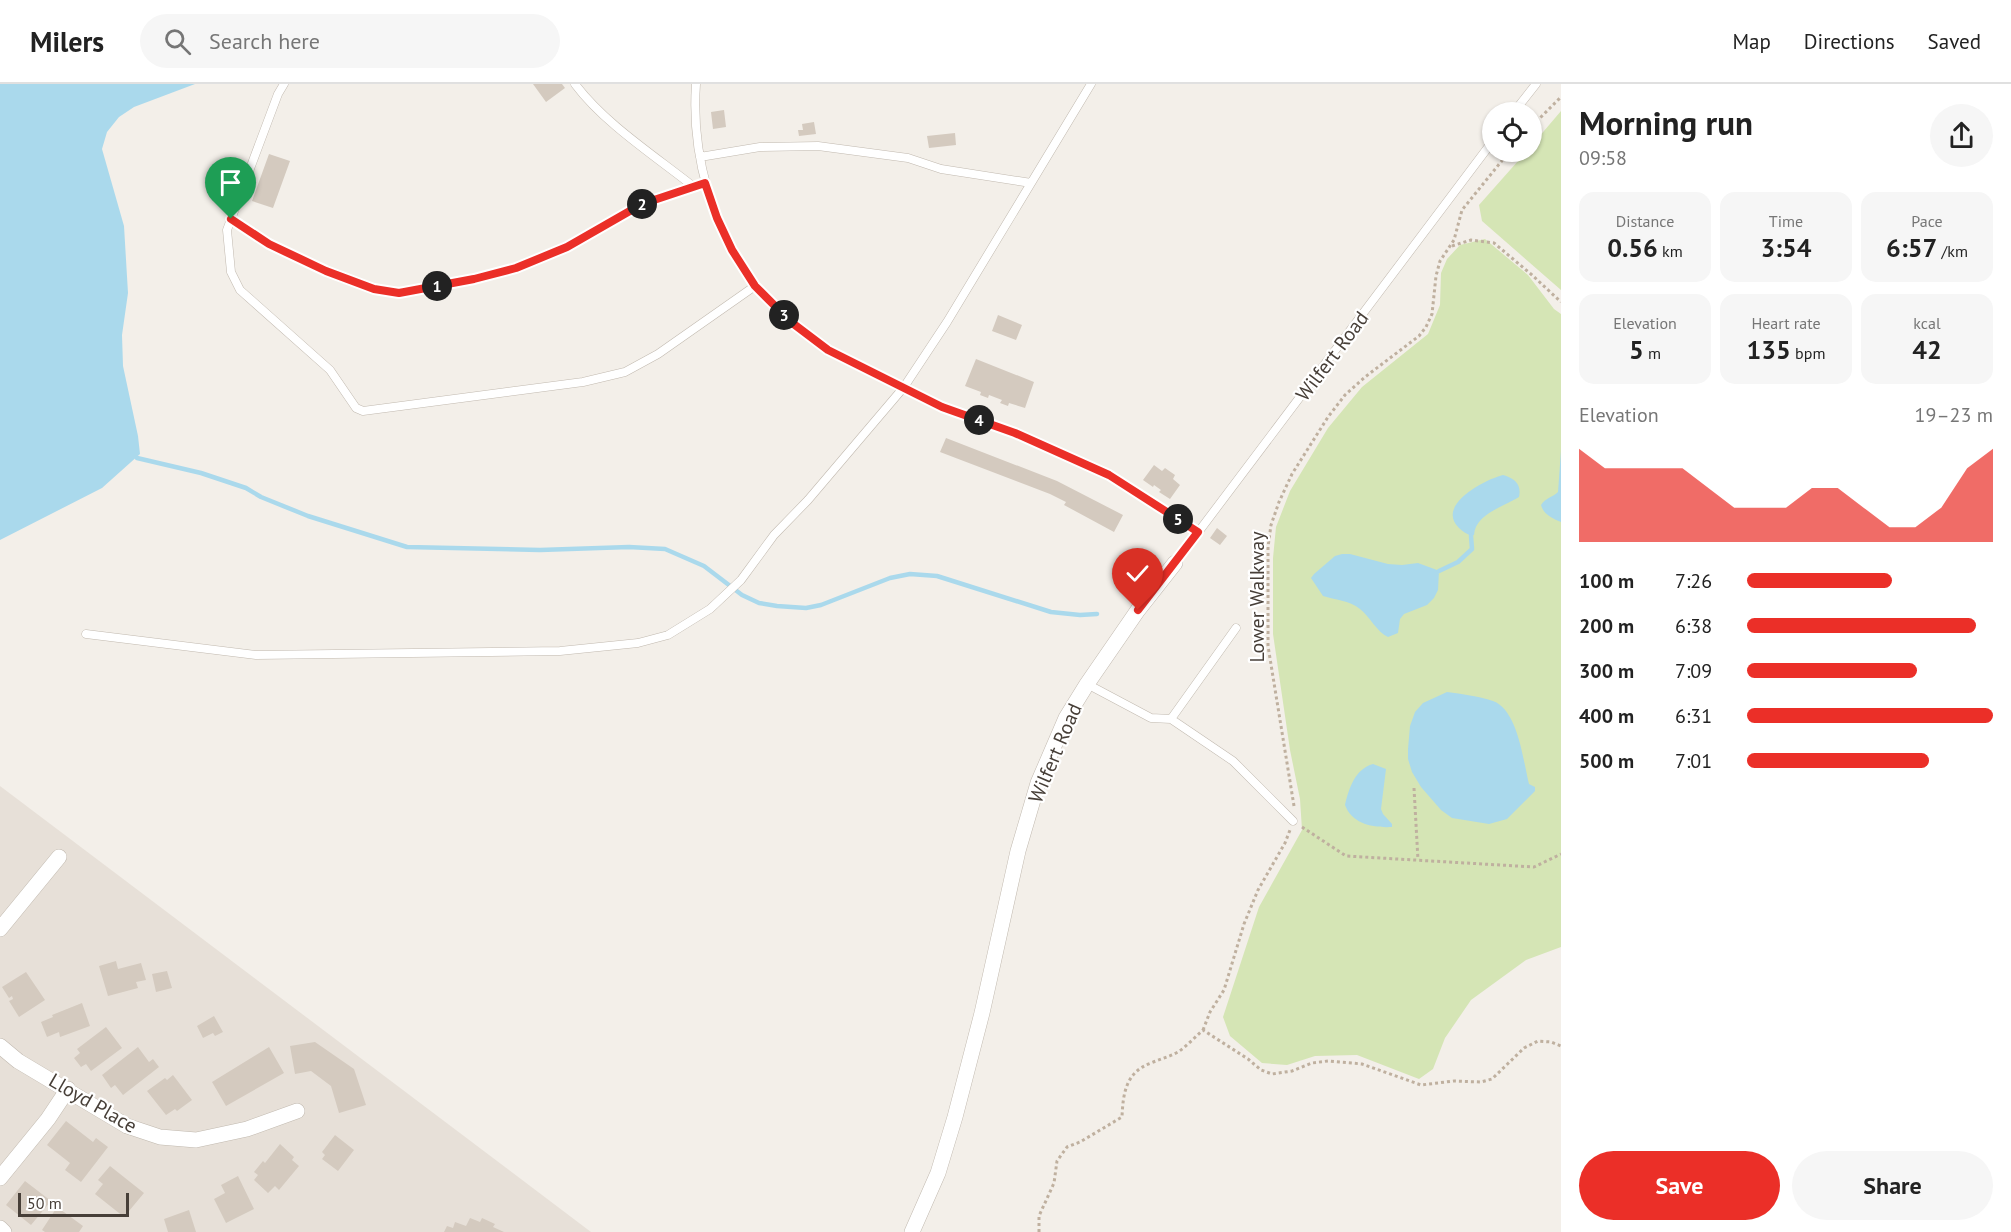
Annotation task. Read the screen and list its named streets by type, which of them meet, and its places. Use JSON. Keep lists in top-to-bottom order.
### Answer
{
  "streets": {
    "street": ["Wilfert Road", "Lloyd Place"],
    "path": ["Lower Walkway"]
  },
  "scale_bar": "50 m",
  "page": {
    "header": "Milers",
    "search": "Search here",
    "nav": ["Map", "Directions", "Saved"],
    "heading": ["Morning run", "09:58"],
    "stats": [
      ["Distance", "0.56 km"],
      ["Time", "3:54"],
      ["Pace", "6:57 /km"],
      ["Elevation", "5 m"],
      ["Heart rate", "135 bpm"],
      ["kcal", "42"]
    ],
    "pins": [
      "2",
      "1",
      "3",
      "4",
      "5"
    ],
    "chart": ["Elevation", "19–23 m"],
    "list": [
      {
        "name": "100 m",
        "note": "7:26"
      },
      {
        "name": "200 m",
        "note": "6:38"
      },
      {
        "name": "300 m",
        "note": "7:09"
      },
      {
        "name": "400 m",
        "note": "6:31"
      },
      {
        "name": "500 m",
        "note": "7:01"
      }
    ],
    "buttons": ["Save", "Share"],
    "scale": "50 m"
  }
}
